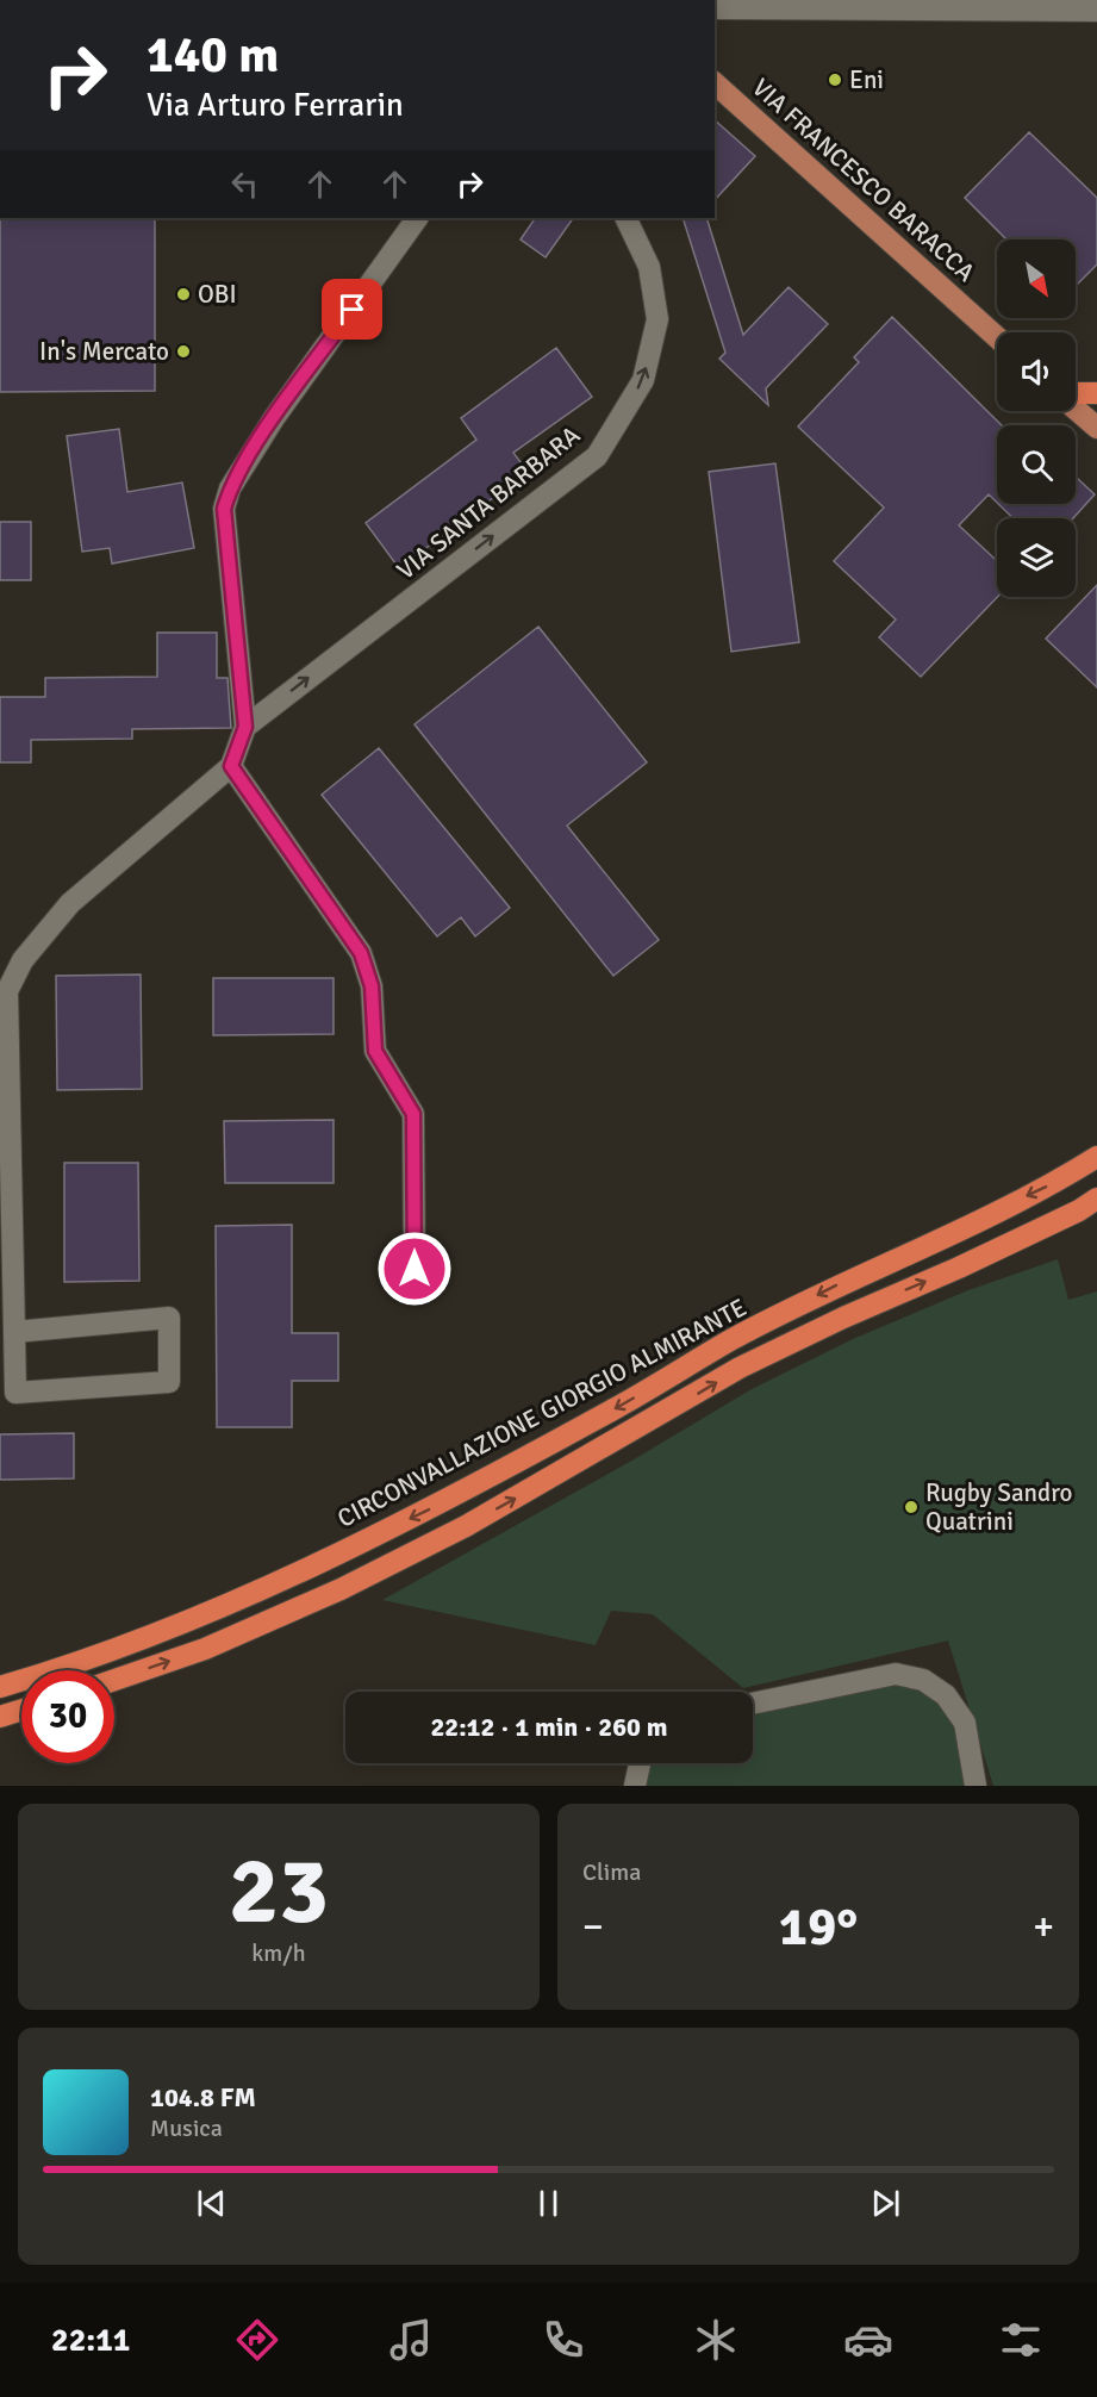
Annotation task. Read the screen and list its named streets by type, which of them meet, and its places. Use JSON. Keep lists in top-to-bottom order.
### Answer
{
  "streets": {
    "highway": ["CIRCONVALLAZIONE GIORGIO ALMIRANTE"],
    "main road": ["VIA FRANCESCO BARACCA"],
    "street": ["VIA SANTA BARBARA"]
  },
  "one_way": ["VIA SANTA BARBARA"],
  "places": [
    "Eni",
    "OBI",
    "In's Mercato",
    "Rugby Sandro Quatrini"
  ],
  "north": "bottom right",
  "page": {
    "turn": ["140 m", "Via Arturo Ferrarin"],
    "limit": "30",
    "trip": "22:12 · 1 min · 260 m",
    "tile": [
      ["23", "km/h"],
      "Clima"
    ],
    "heat": ["−", "19°", "+"],
    "song": ["104.8 FM", "Musica"],
    "tabs": "22:11"
  }
}
